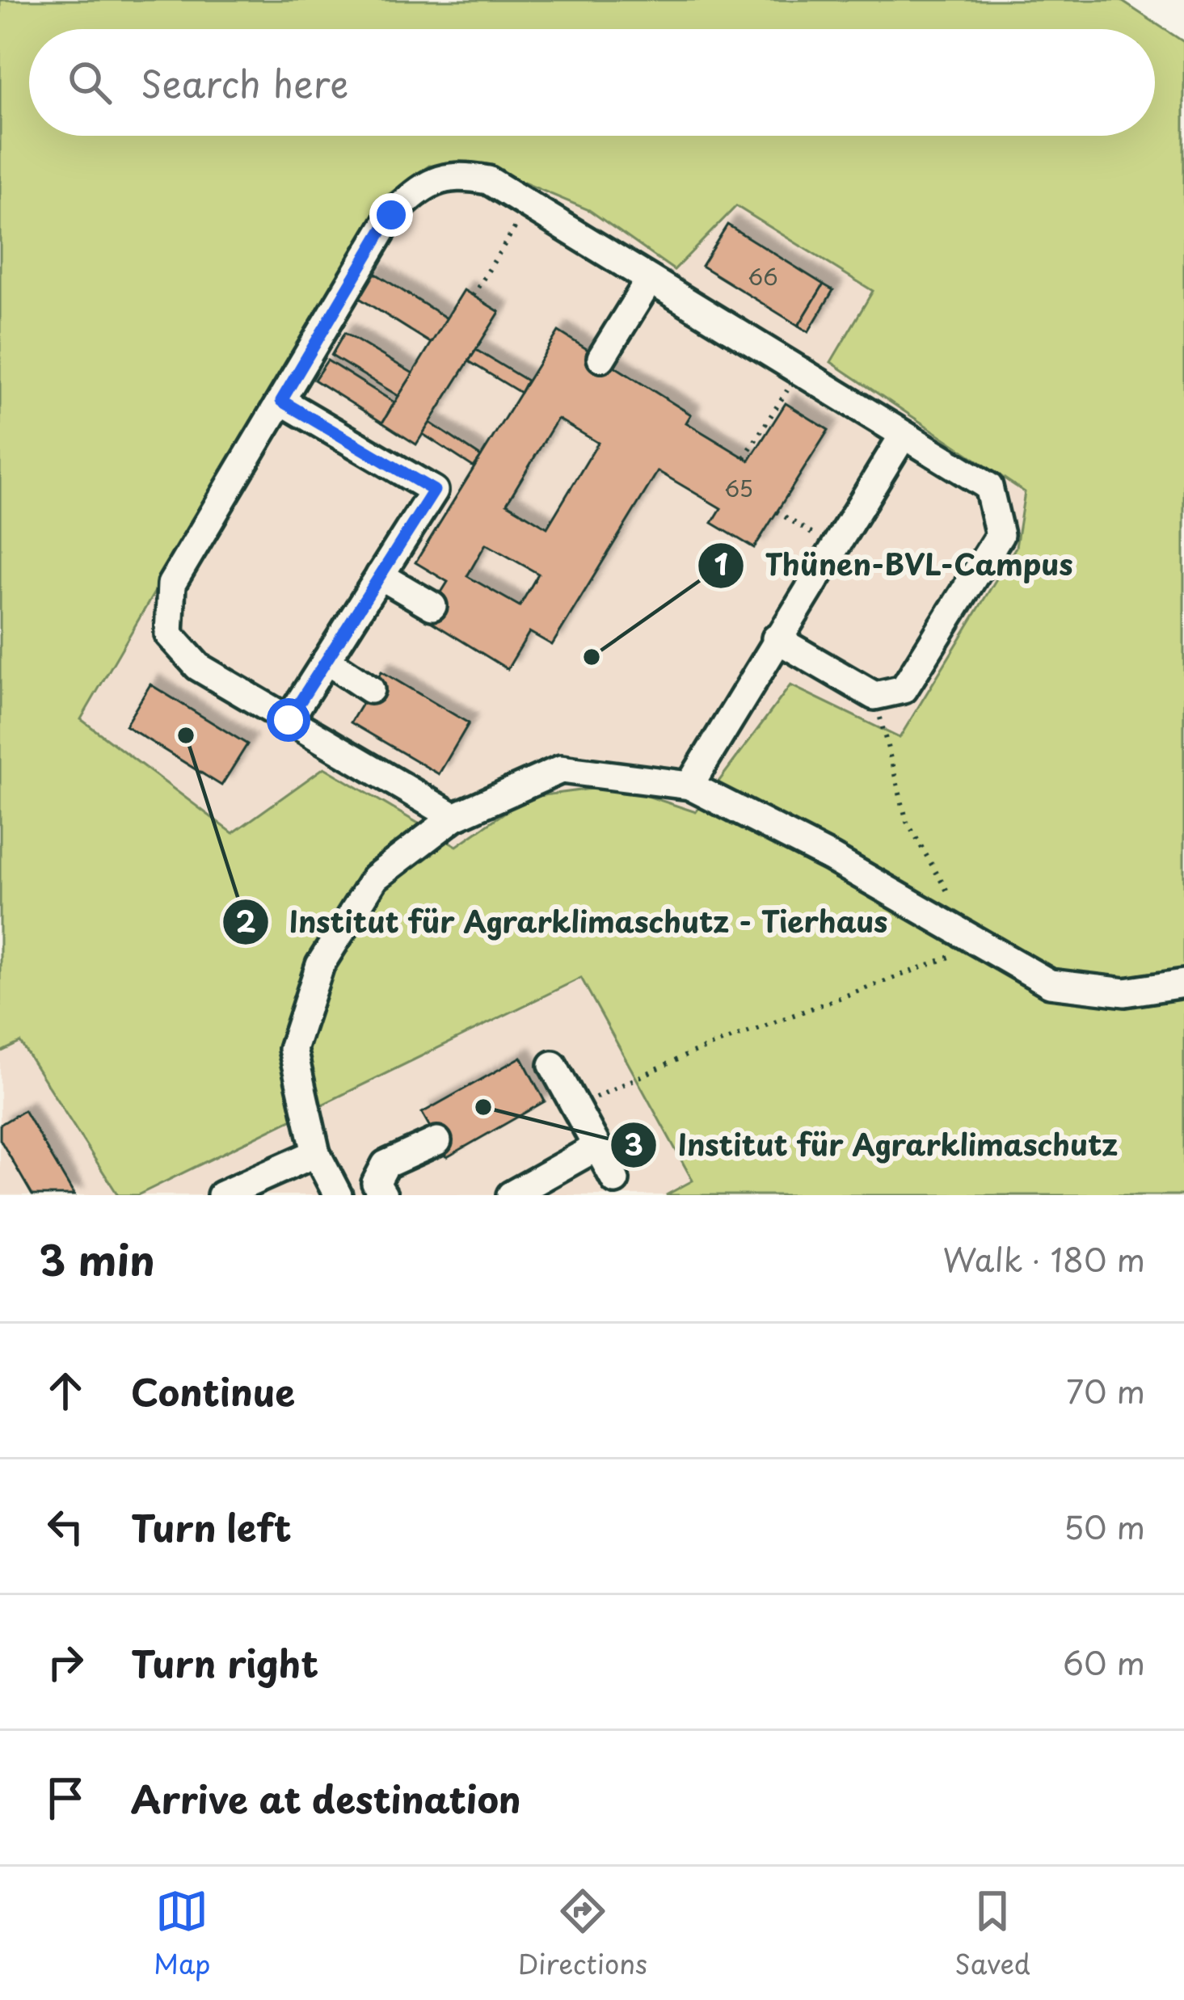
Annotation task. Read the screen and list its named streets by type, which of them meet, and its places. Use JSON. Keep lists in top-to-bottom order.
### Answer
{
  "places": ["Thünen-BVL-Campus", "Institut für Agrarklimaschutz - Tierhaus", "Institut für Agrarklimaschutz"],
  "house_numbers": ["66", "65"],
  "page": {
    "search": "Search here",
    "heading": ["3 min", "Walk · 180 m"],
    "list": [
      ["Continue", "70 m"],
      ["Turn left", "50 m"],
      ["Turn right", "60 m"],
      "Arrive at destination"
    ],
    "nav": ["Map", "Directions", "Saved"]
  }
}
